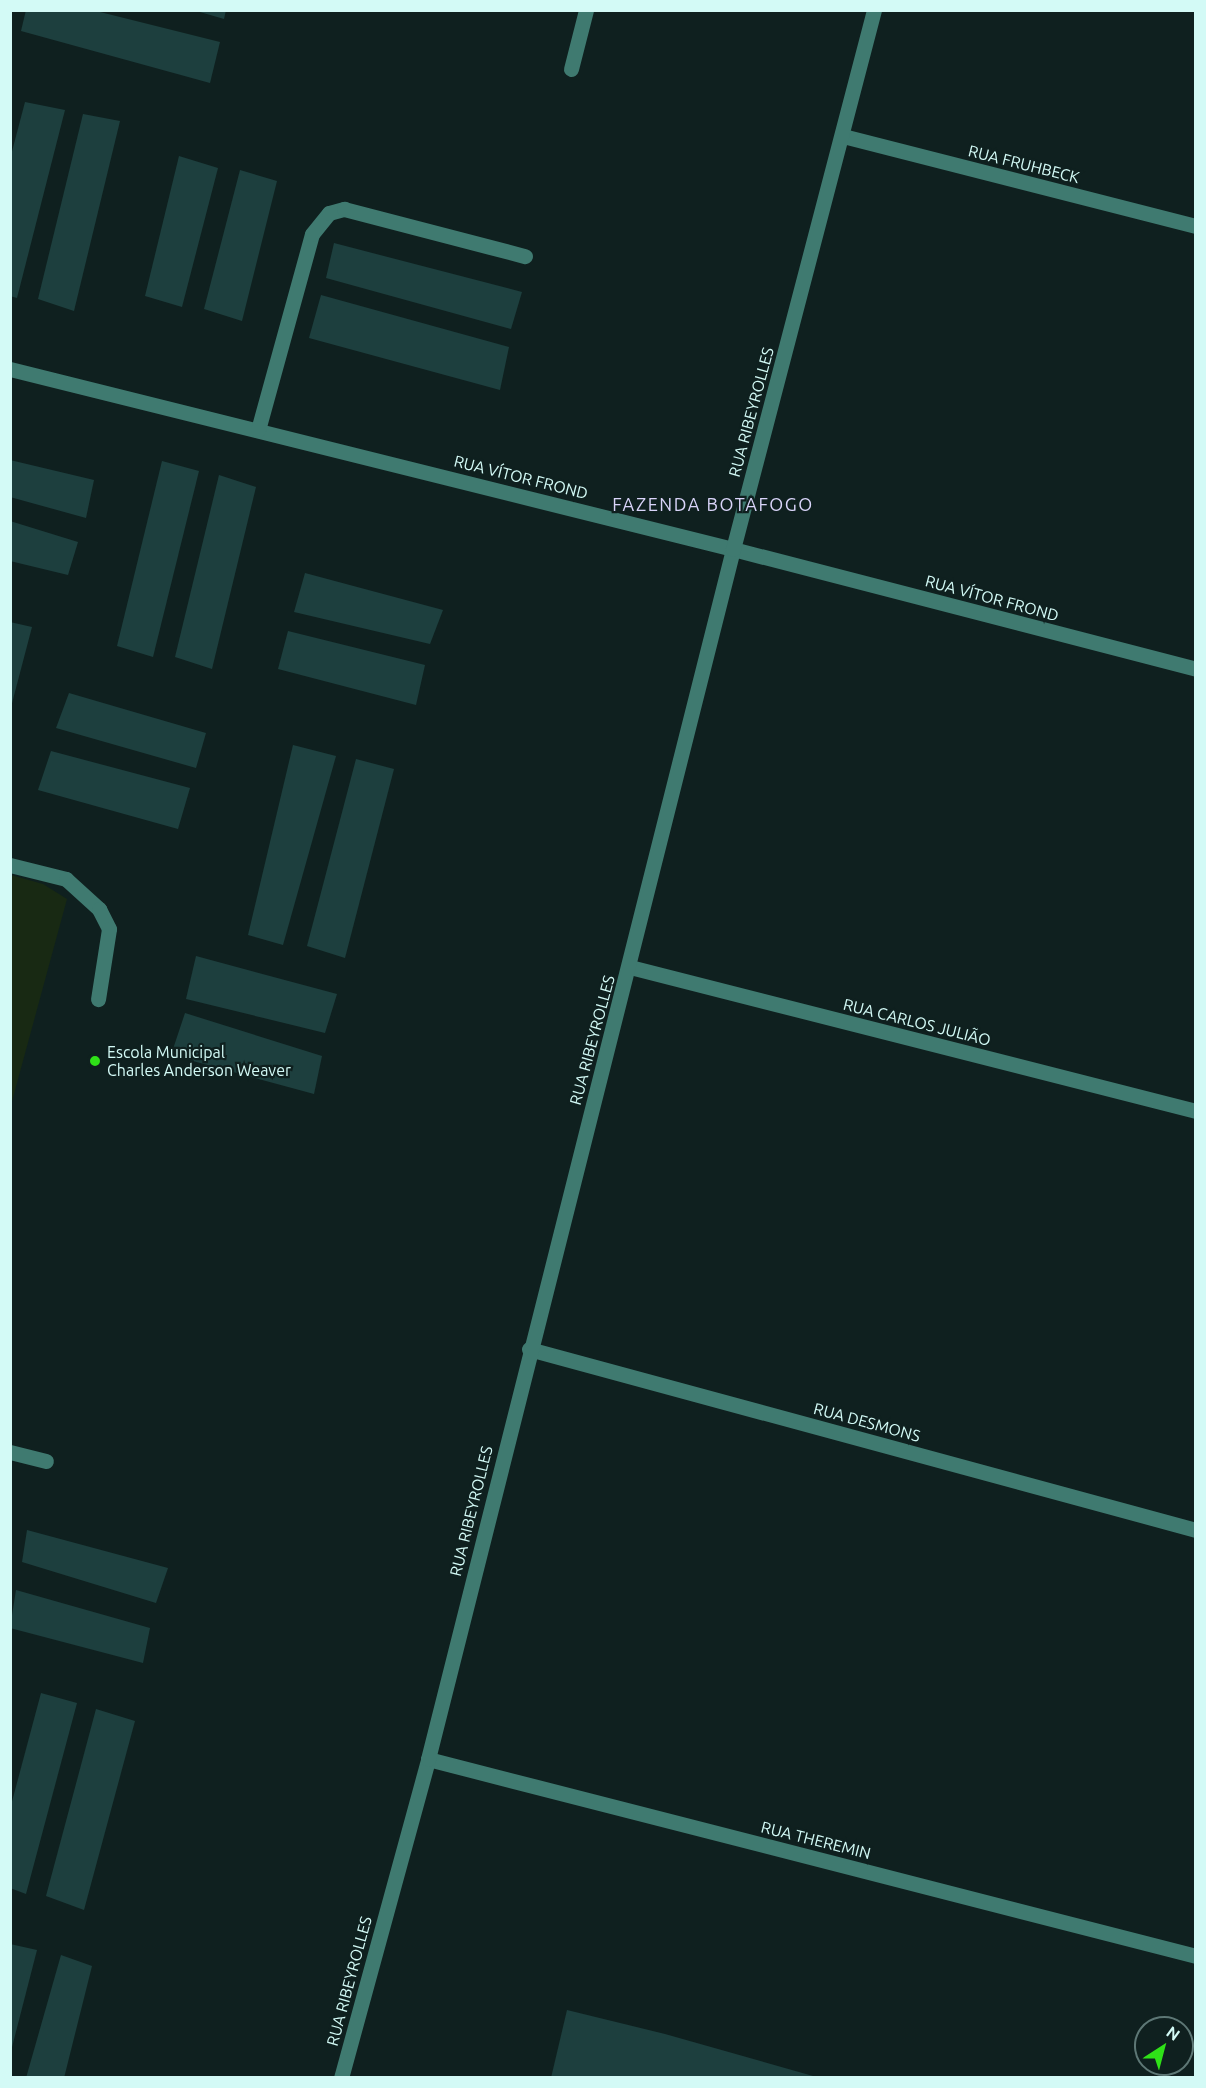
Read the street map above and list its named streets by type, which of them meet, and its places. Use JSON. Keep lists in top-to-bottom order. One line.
{"streets":{"street":["RUA FRUHBECK","RUA RIBEYROLLES","RUA VÍTOR FROND","RUA CARLOS JULIÃO","RUA DESMONS","RUA THEREMIN"]},"crossings":[["RUA FRUHBECK","RUA RIBEYROLLES"],["RUA RIBEYROLLES","RUA VÍTOR FROND"],["RUA RIBEYROLLES","RUA CARLOS JULIÃO"],["RUA RIBEYROLLES","RUA DESMONS"],["RUA RIBEYROLLES","RUA THEREMIN"]],"districts":["FAZENDA BOTAFOGO"],"places":["Escola Municipal Charles Anderson Weaver"],"north":"top right"}
